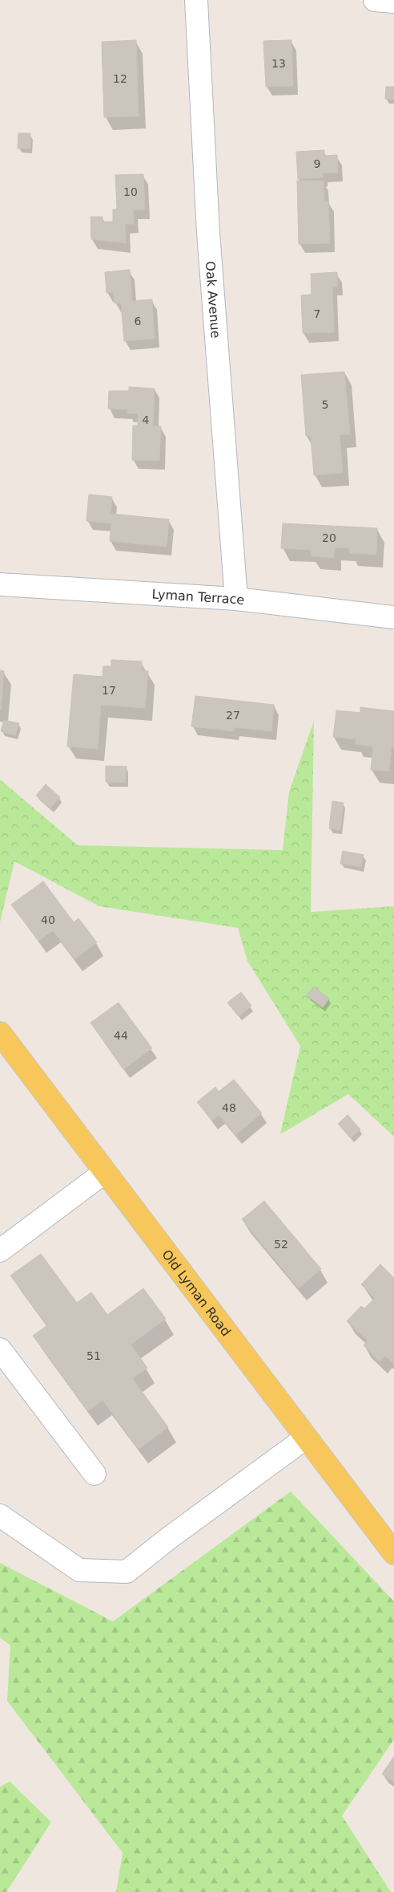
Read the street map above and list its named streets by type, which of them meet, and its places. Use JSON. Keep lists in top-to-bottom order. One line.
{"streets":{"main road":["Old Lyman Road"],"street":["Oak Avenue","Lyman Terrace"]},"crossings":[["Oak Avenue","Lyman Terrace"]],"house_numbers":["13","12","9","10","7","6","5","4","20","17","27","40","44","48","52","51"]}
